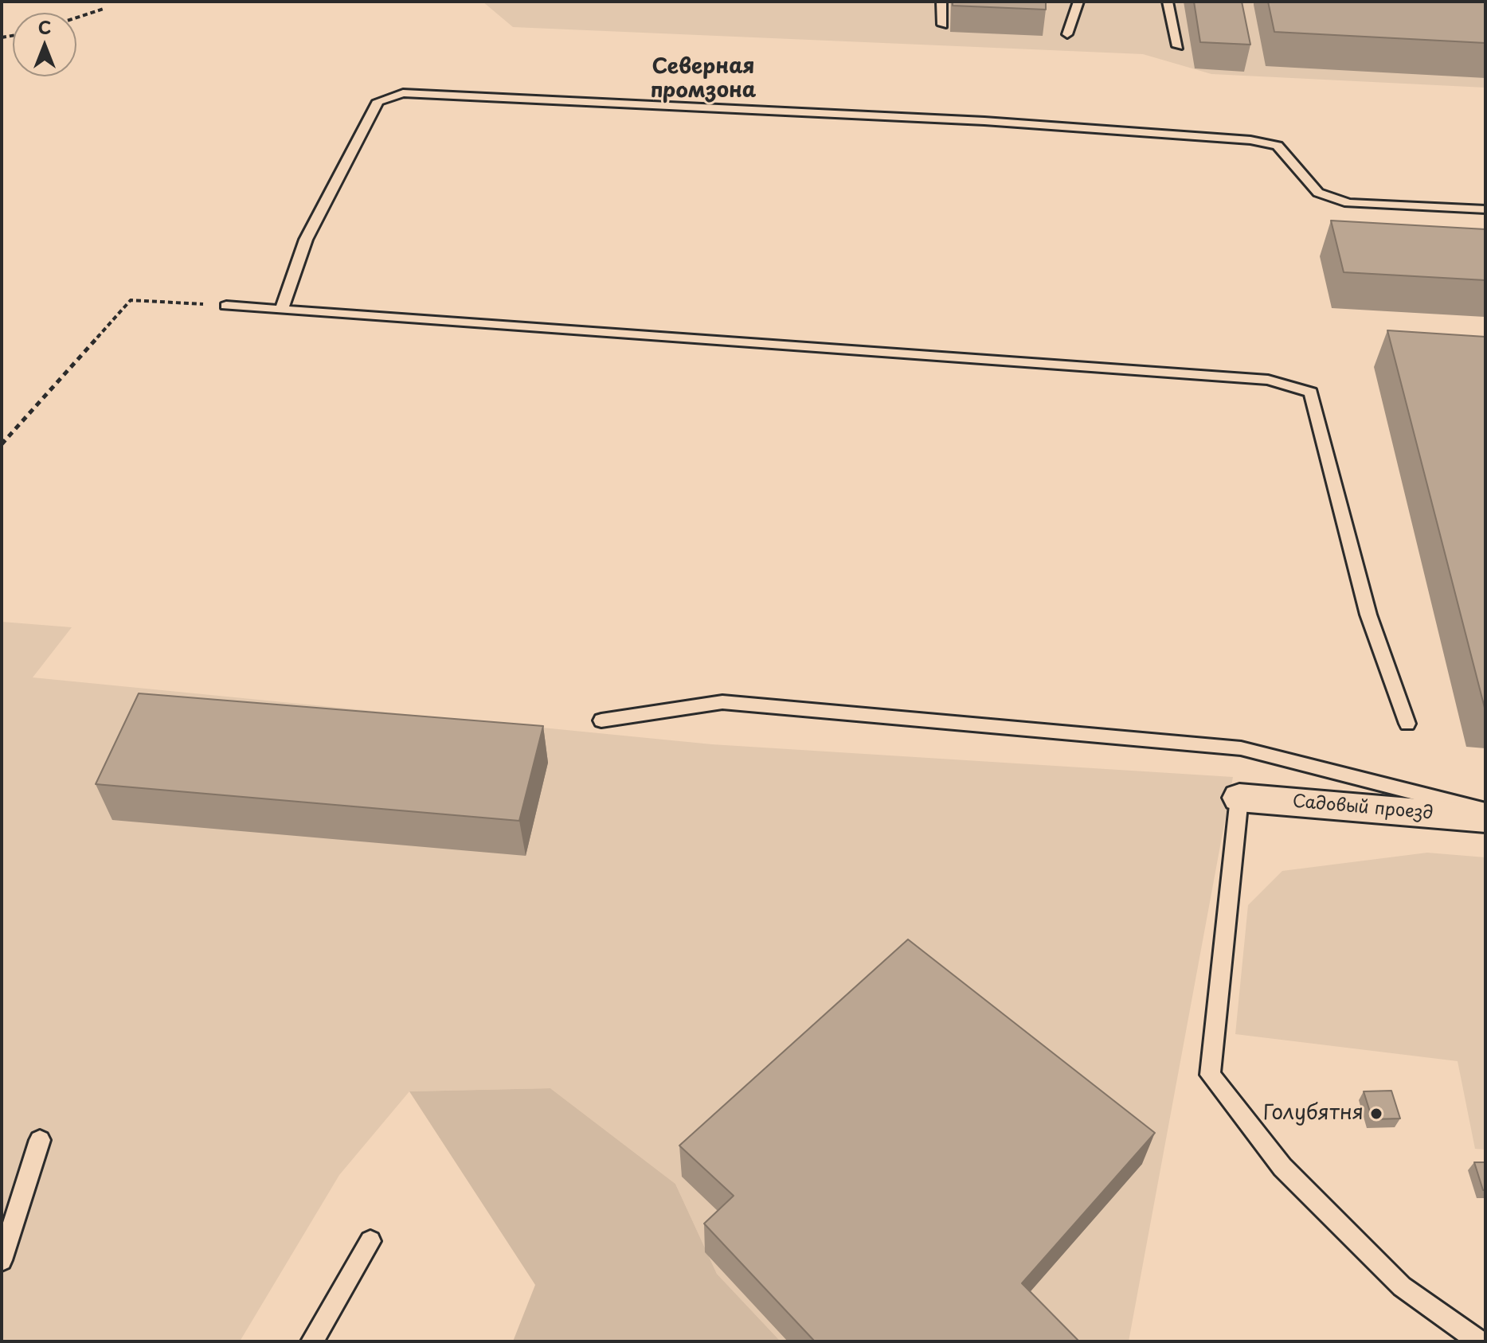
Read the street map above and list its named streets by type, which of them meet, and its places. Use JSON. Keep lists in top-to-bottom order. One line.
{"streets":{"street":["Садовый проезд"]},"districts":["Северная промзона"],"places":["Голубятня"],"north":"top"}
